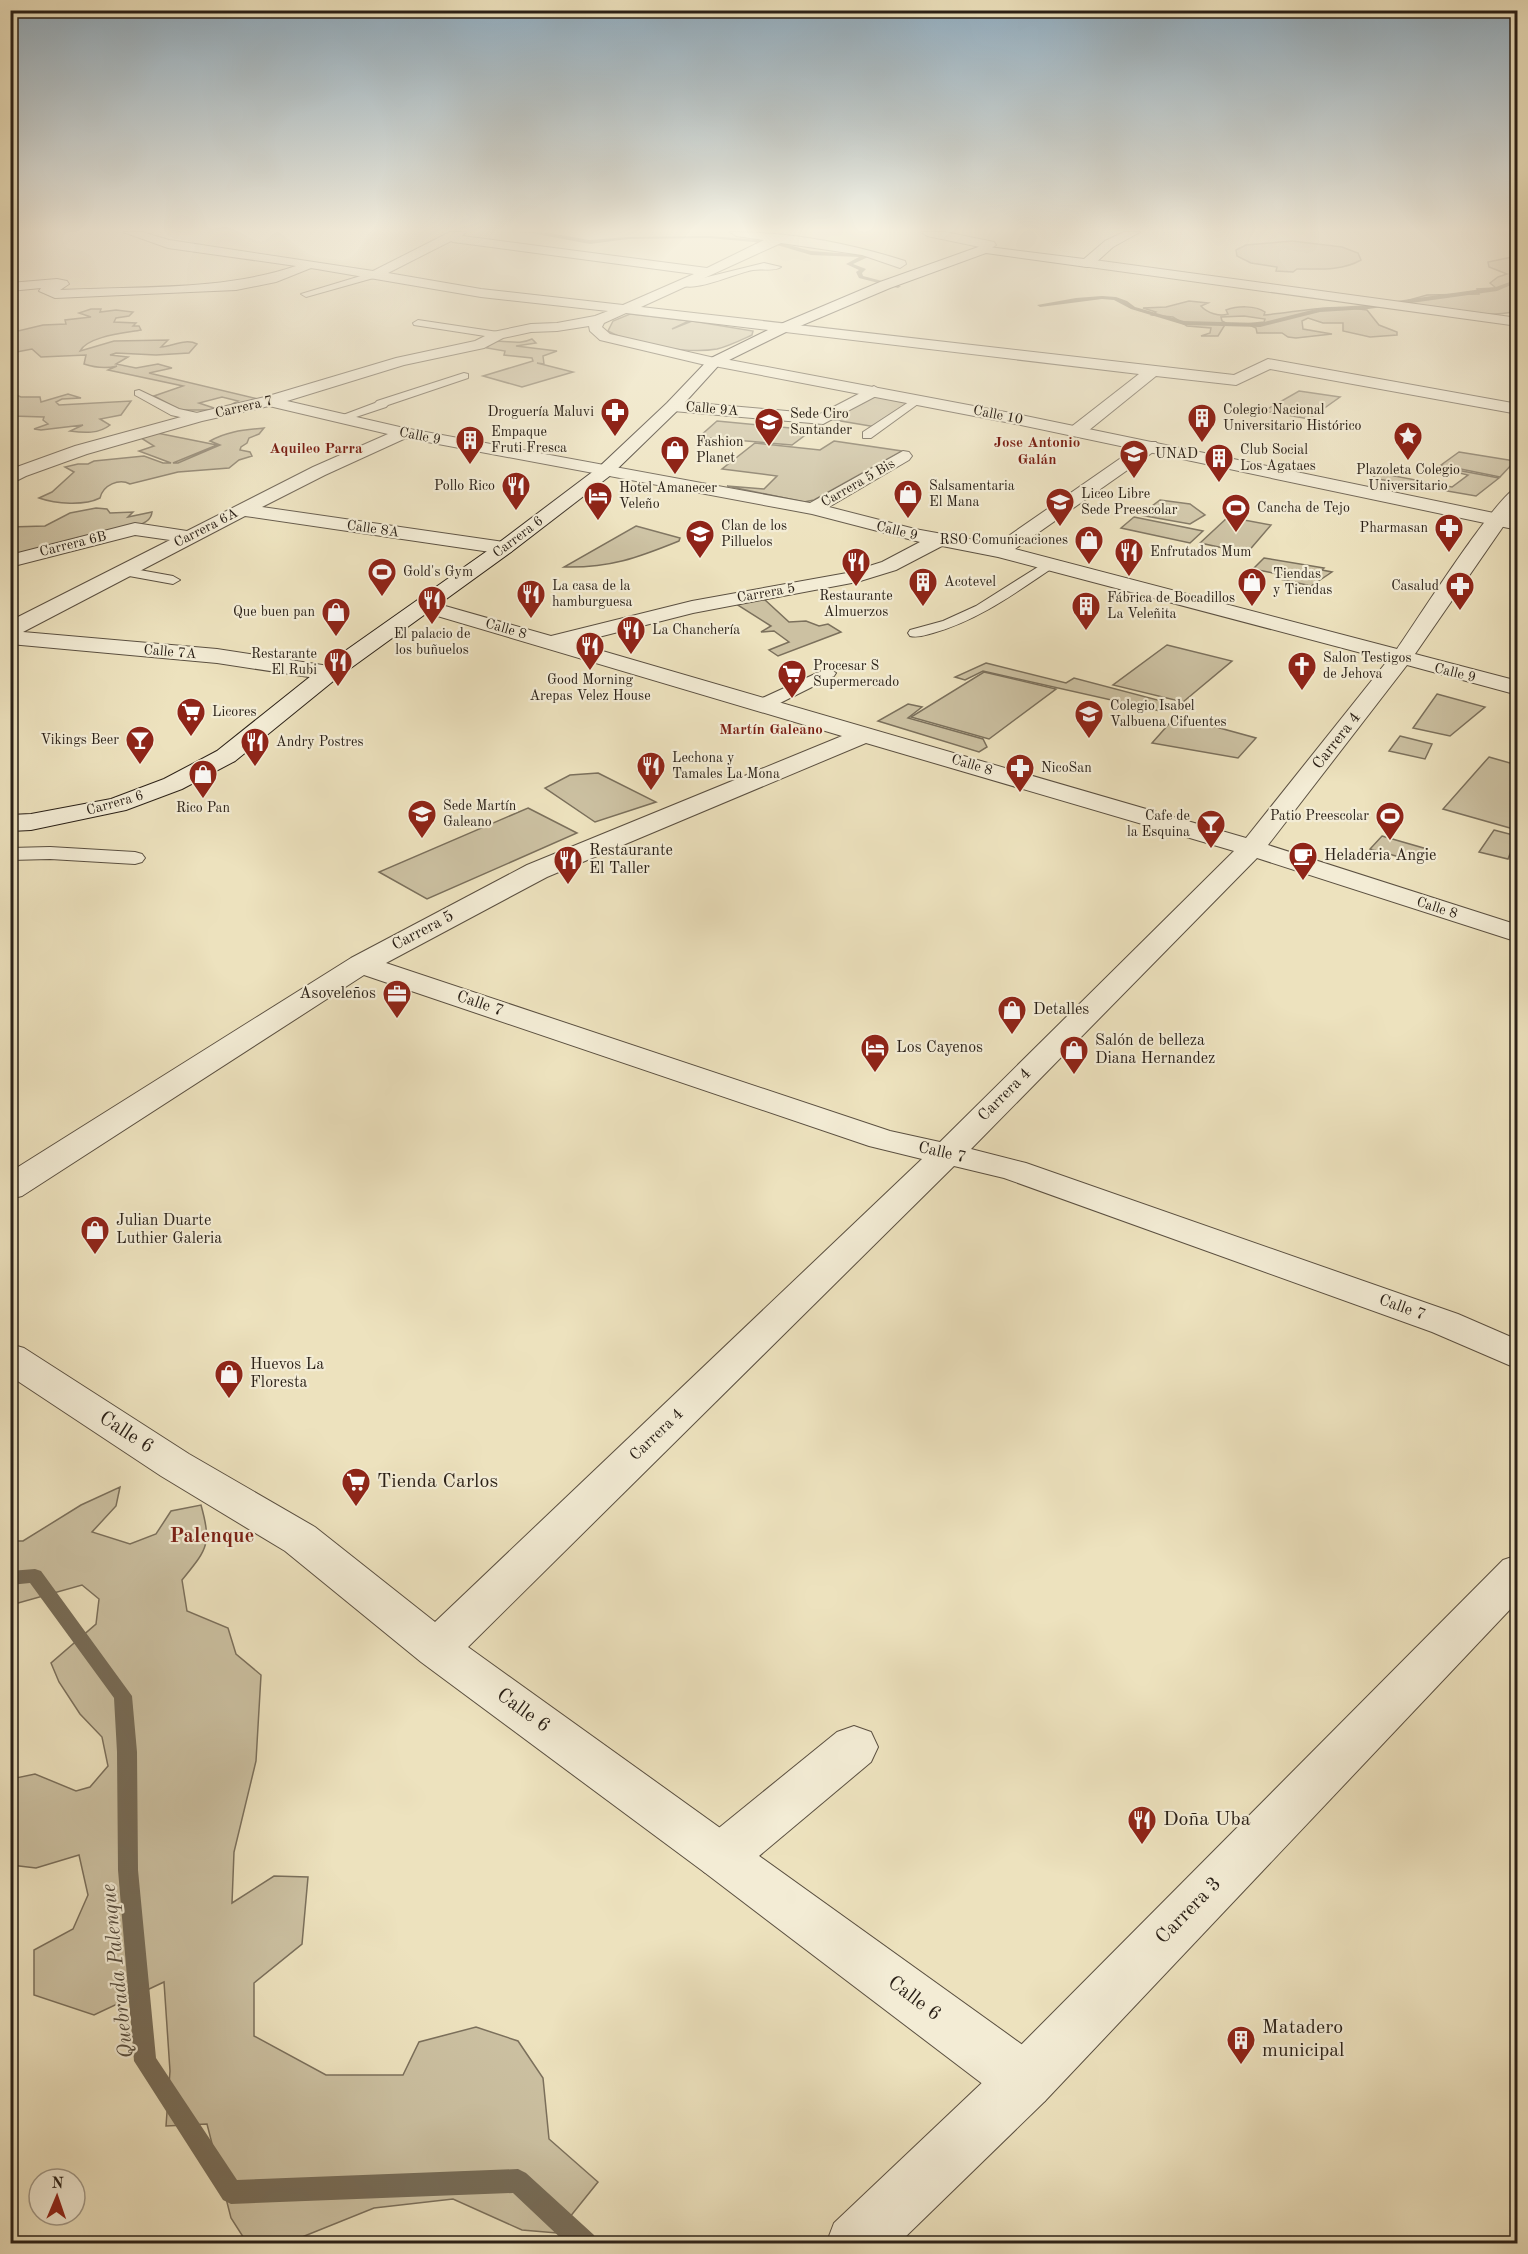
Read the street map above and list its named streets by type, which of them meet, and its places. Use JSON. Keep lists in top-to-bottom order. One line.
{"streets":{"street":["Carrera 7","Calle 9A","Calle 10","Calle 9","Carrera 5 Bis","Carrera 6A","Calle 8A","Carrera 6","Carrera 6B","Carrera 5","Calle 8","Calle 7A","Carrera 4","Calle 7","Calle 6","Carrera 3"]},"crossings":[["Carrera 7","Calle 9"],["Calle 9A","Calle 10"],["Calle 9A","Carrera 6"],["Calle 10","Carrera 6"],["Calle 10","Carrera 4"],["Calle 9","Carrera 5 Bis"],["Calle 9","Carrera 6A"],["Calle 9","Carrera 6"],["Calle 9","Carrera 5"],["Calle 9","Carrera 4"],["Carrera 6A","Calle 8A"],["Carrera 6A","Carrera 6B"],["Calle 8A","Carrera 6"],["Carrera 6","Calle 8"],["Carrera 6","Calle 7A"],["Carrera 5","Calle 8"],["Carrera 5","Calle 7"],["Calle 8","Carrera 4"],["Carrera 4","Calle 7"],["Carrera 4","Calle 6"],["Calle 6","Carrera 3"]],"districts":["Jose Antonio Galán","Aquileo Parra","Martín Galeano","Palenque"],"water":["Quebrada Palenque"],"places":{"pharmacy":["Droguería Maluvi","Pharmasan","Casalud","NicoSan"],"building":["Colegio Nacional Universitario Histórico","Empaque Fruti Fresca","Club Social Los Agataes","Acotevel","Fábrica de Bocadillos La Veleñita","Matadero municipal"],"school or university":["Sede Ciro Santander","UNAD","Liceo Libre Sede Preescolar","Clan de los Pilluelos","Colegio Isabel Valbuena Cifuentes","Sede Martín Galeano"],"place":["Plazoleta Colegio Universitario"],"shop":["Fashion Planet","Salsamentaria El Mana","RSO Comunicaciones","Tiendas y Tiendas","Que buen pan","Rico Pan","Detalles","Salón de belleza Diana Hernandez","Julian Duarte Luthier Galeria","Huevos La Floresta"],"restaurant":["Pollo Rico","Enfrutados Mum","Restaurante Almuerzos","La casa de la hamburguesa","El palacio de los buñuelos","La Chanchería","Good Morning Arepas Velez House","Restarante El Rubi","Andry Postres","Lechona y Tamales La Mona","Restaurante El Taller","Doña Uba"],"hotel":["Hotel Amanecer Veleño","Los Cayenos"],"sports":["Cancha de Tejo","Gold's Gym","Patio Preescolar"],"church":["Salon Testigos de Jehova"],"supermarket":["Procesar S Supermercado","Licores","Tienda Carlos"],"bar":["Vikings Beer","Cafe de la Esquina"],"cafe":["Heladeria Angie"],"office":["Asoveleños"]},"north":"top"}
